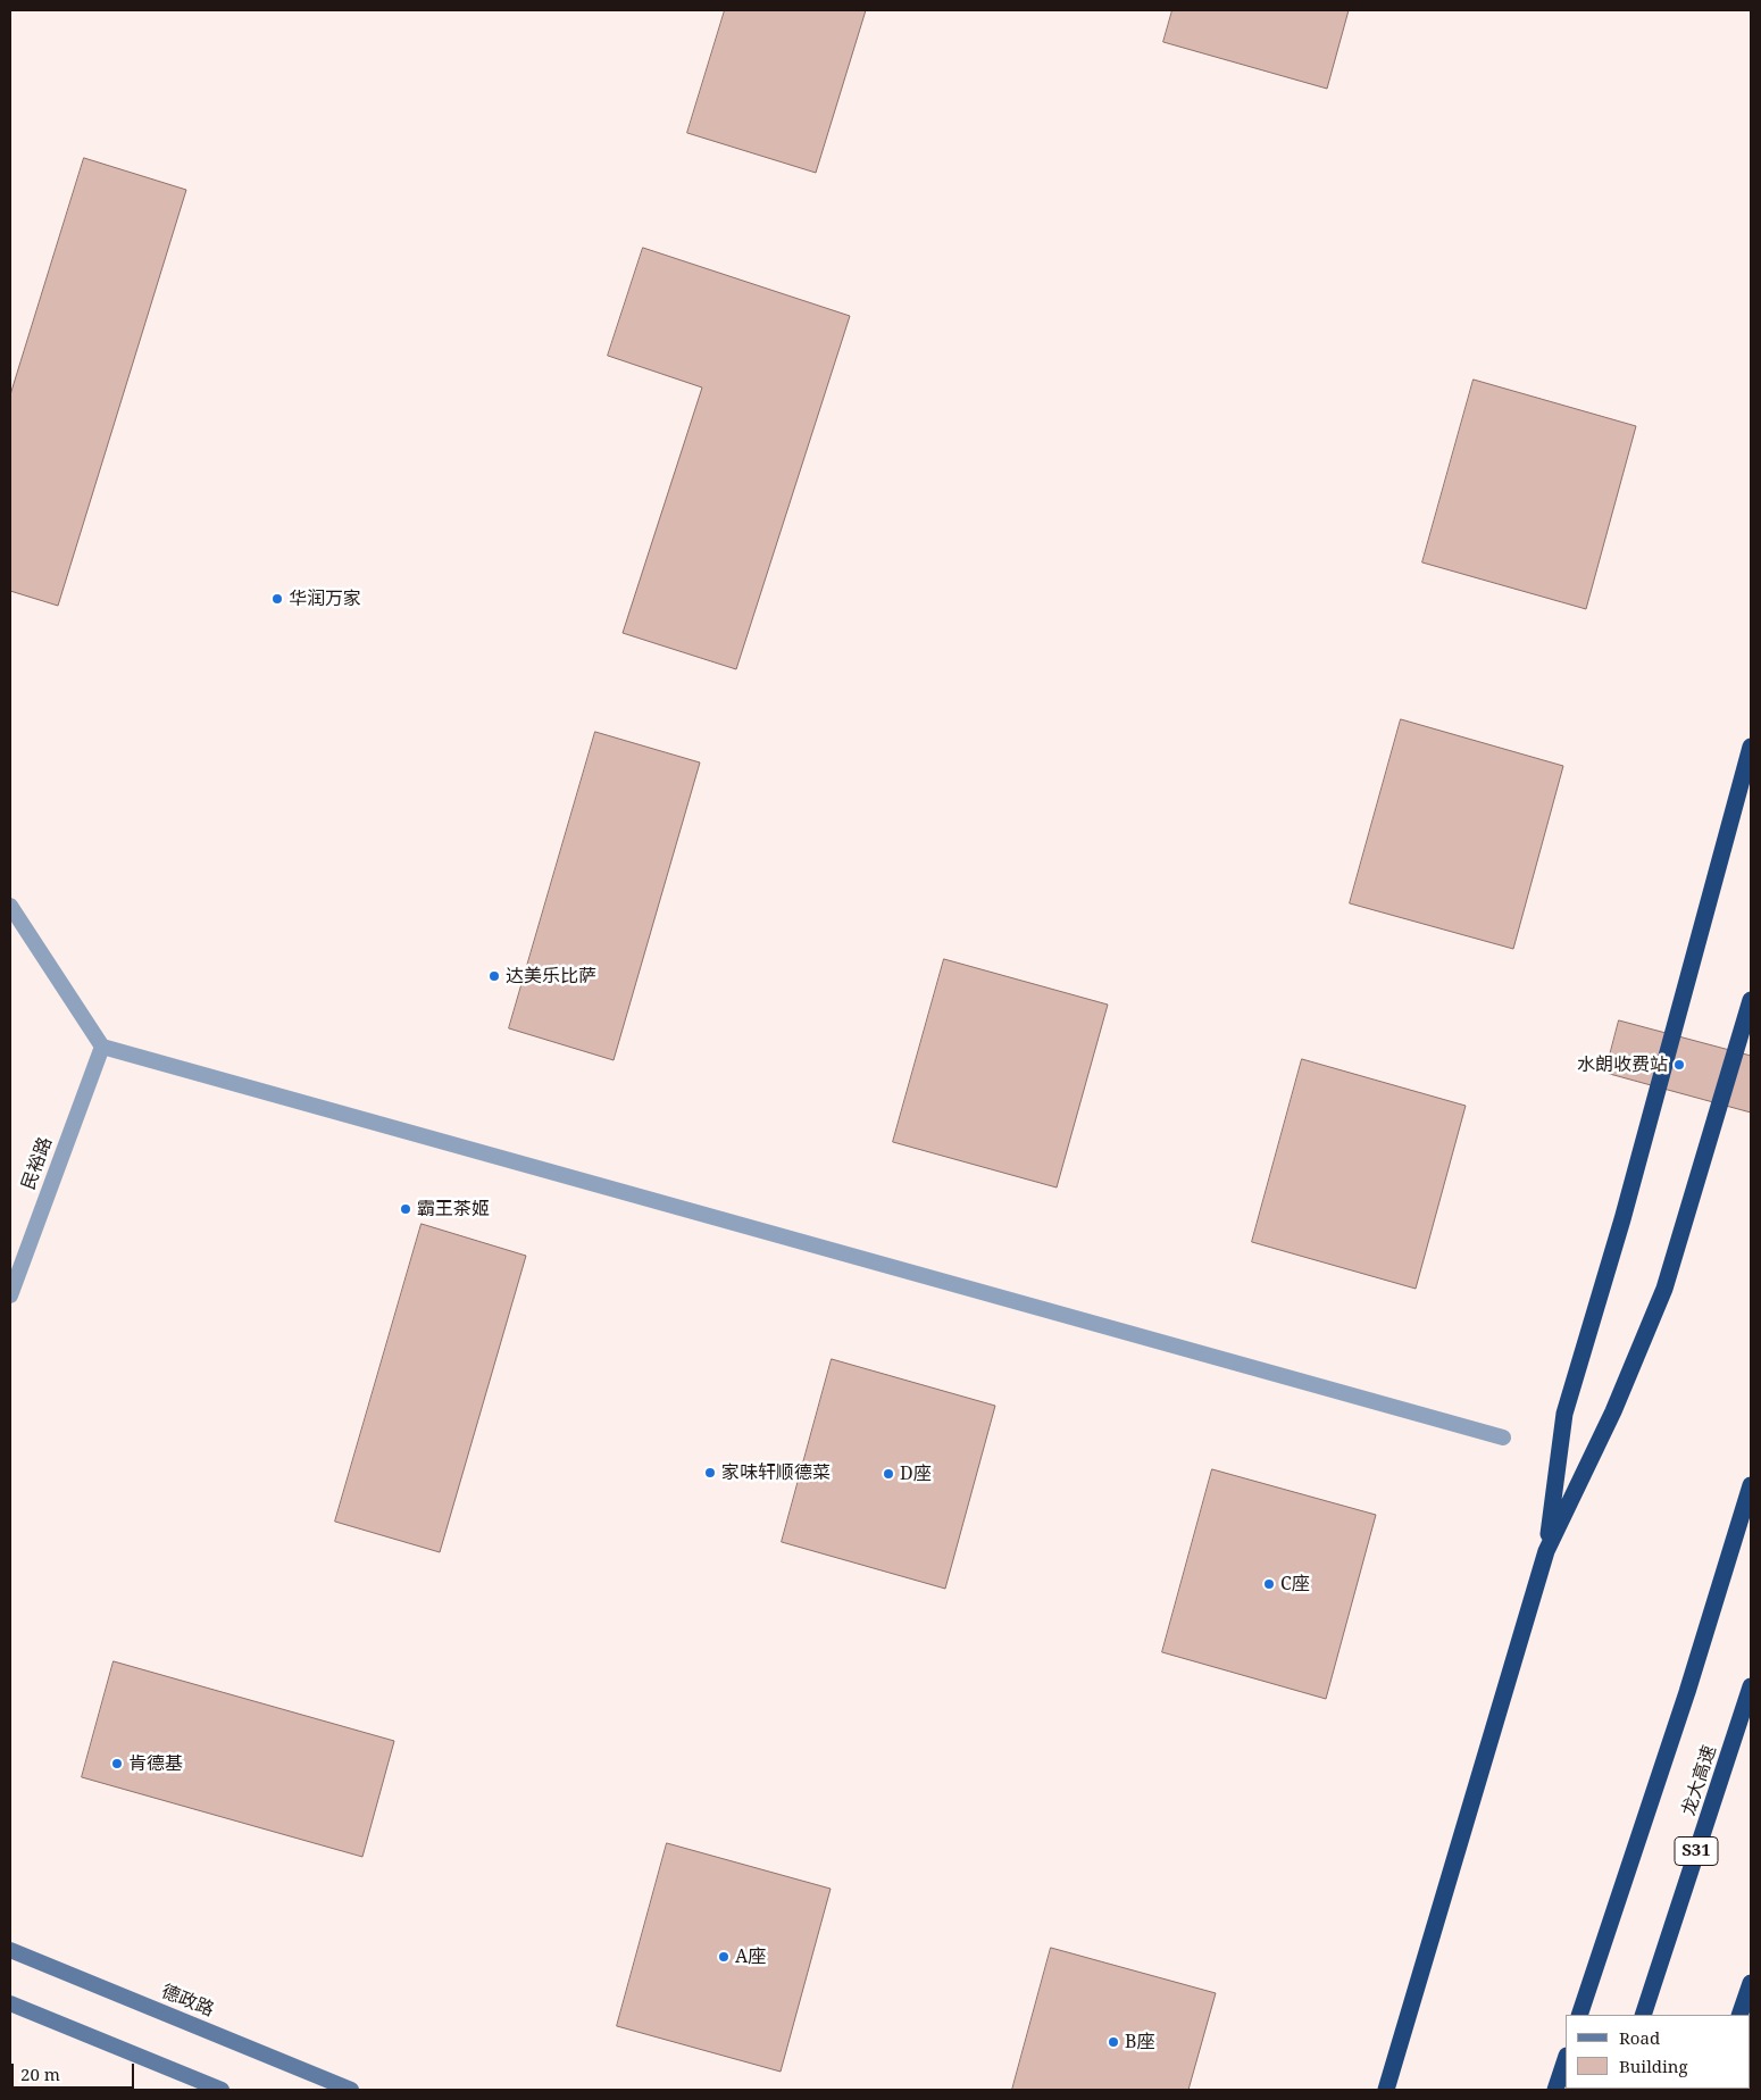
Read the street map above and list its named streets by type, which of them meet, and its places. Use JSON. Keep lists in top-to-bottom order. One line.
{"streets":{"highway":["龙大高速","S31"],"main road":["德政路"],"street":["民裕路"]},"places":["华润万家","达美乐比萨","水朗收费站","霸王茶姬","家味轩顺德菜","D座","C座","肯德基","A座","B座"],"legend":["Road","Building"],"scale_bar":"20 m"}
